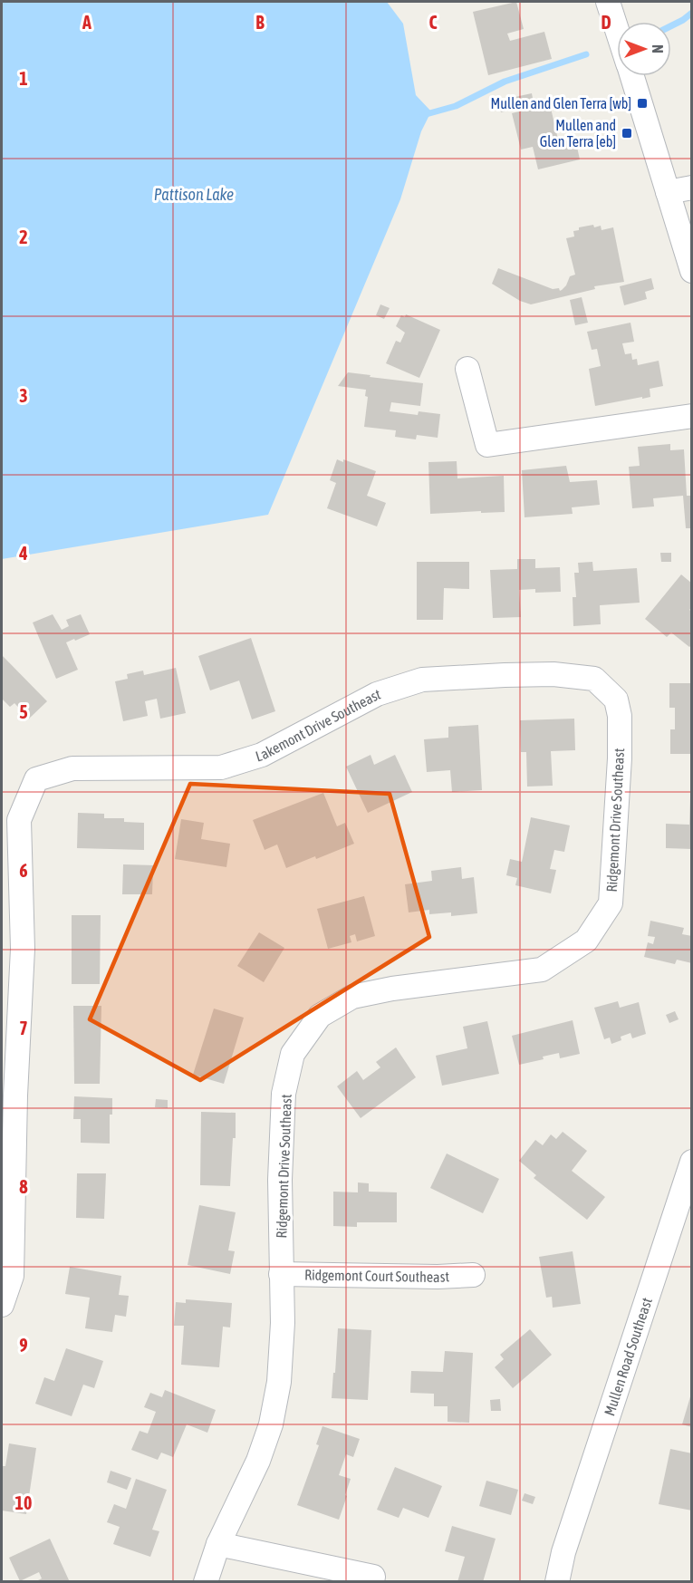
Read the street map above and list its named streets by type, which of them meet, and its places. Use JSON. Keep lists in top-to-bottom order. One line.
{"streets":{"street":["Lakemont Drive Southeast","Ridgemont Drive Southeast","Ridgemont Court Southeast","Mullen Road Southeast"]},"crossings":[["Lakemont Drive Southeast","Ridgemont Drive Southeast"],["Ridgemont Drive Southeast","Ridgemont Court Southeast"]],"water":["Pattison Lake"],"places":{"transit":["Mullen and Glen Terra [wb]","Mullen and Glen Terra [eb]"]},"north":"right","grid":{"columns":["A","B","C","D"],"rows":["1","2","3","4","5","6","7","8","9","10"]}}
